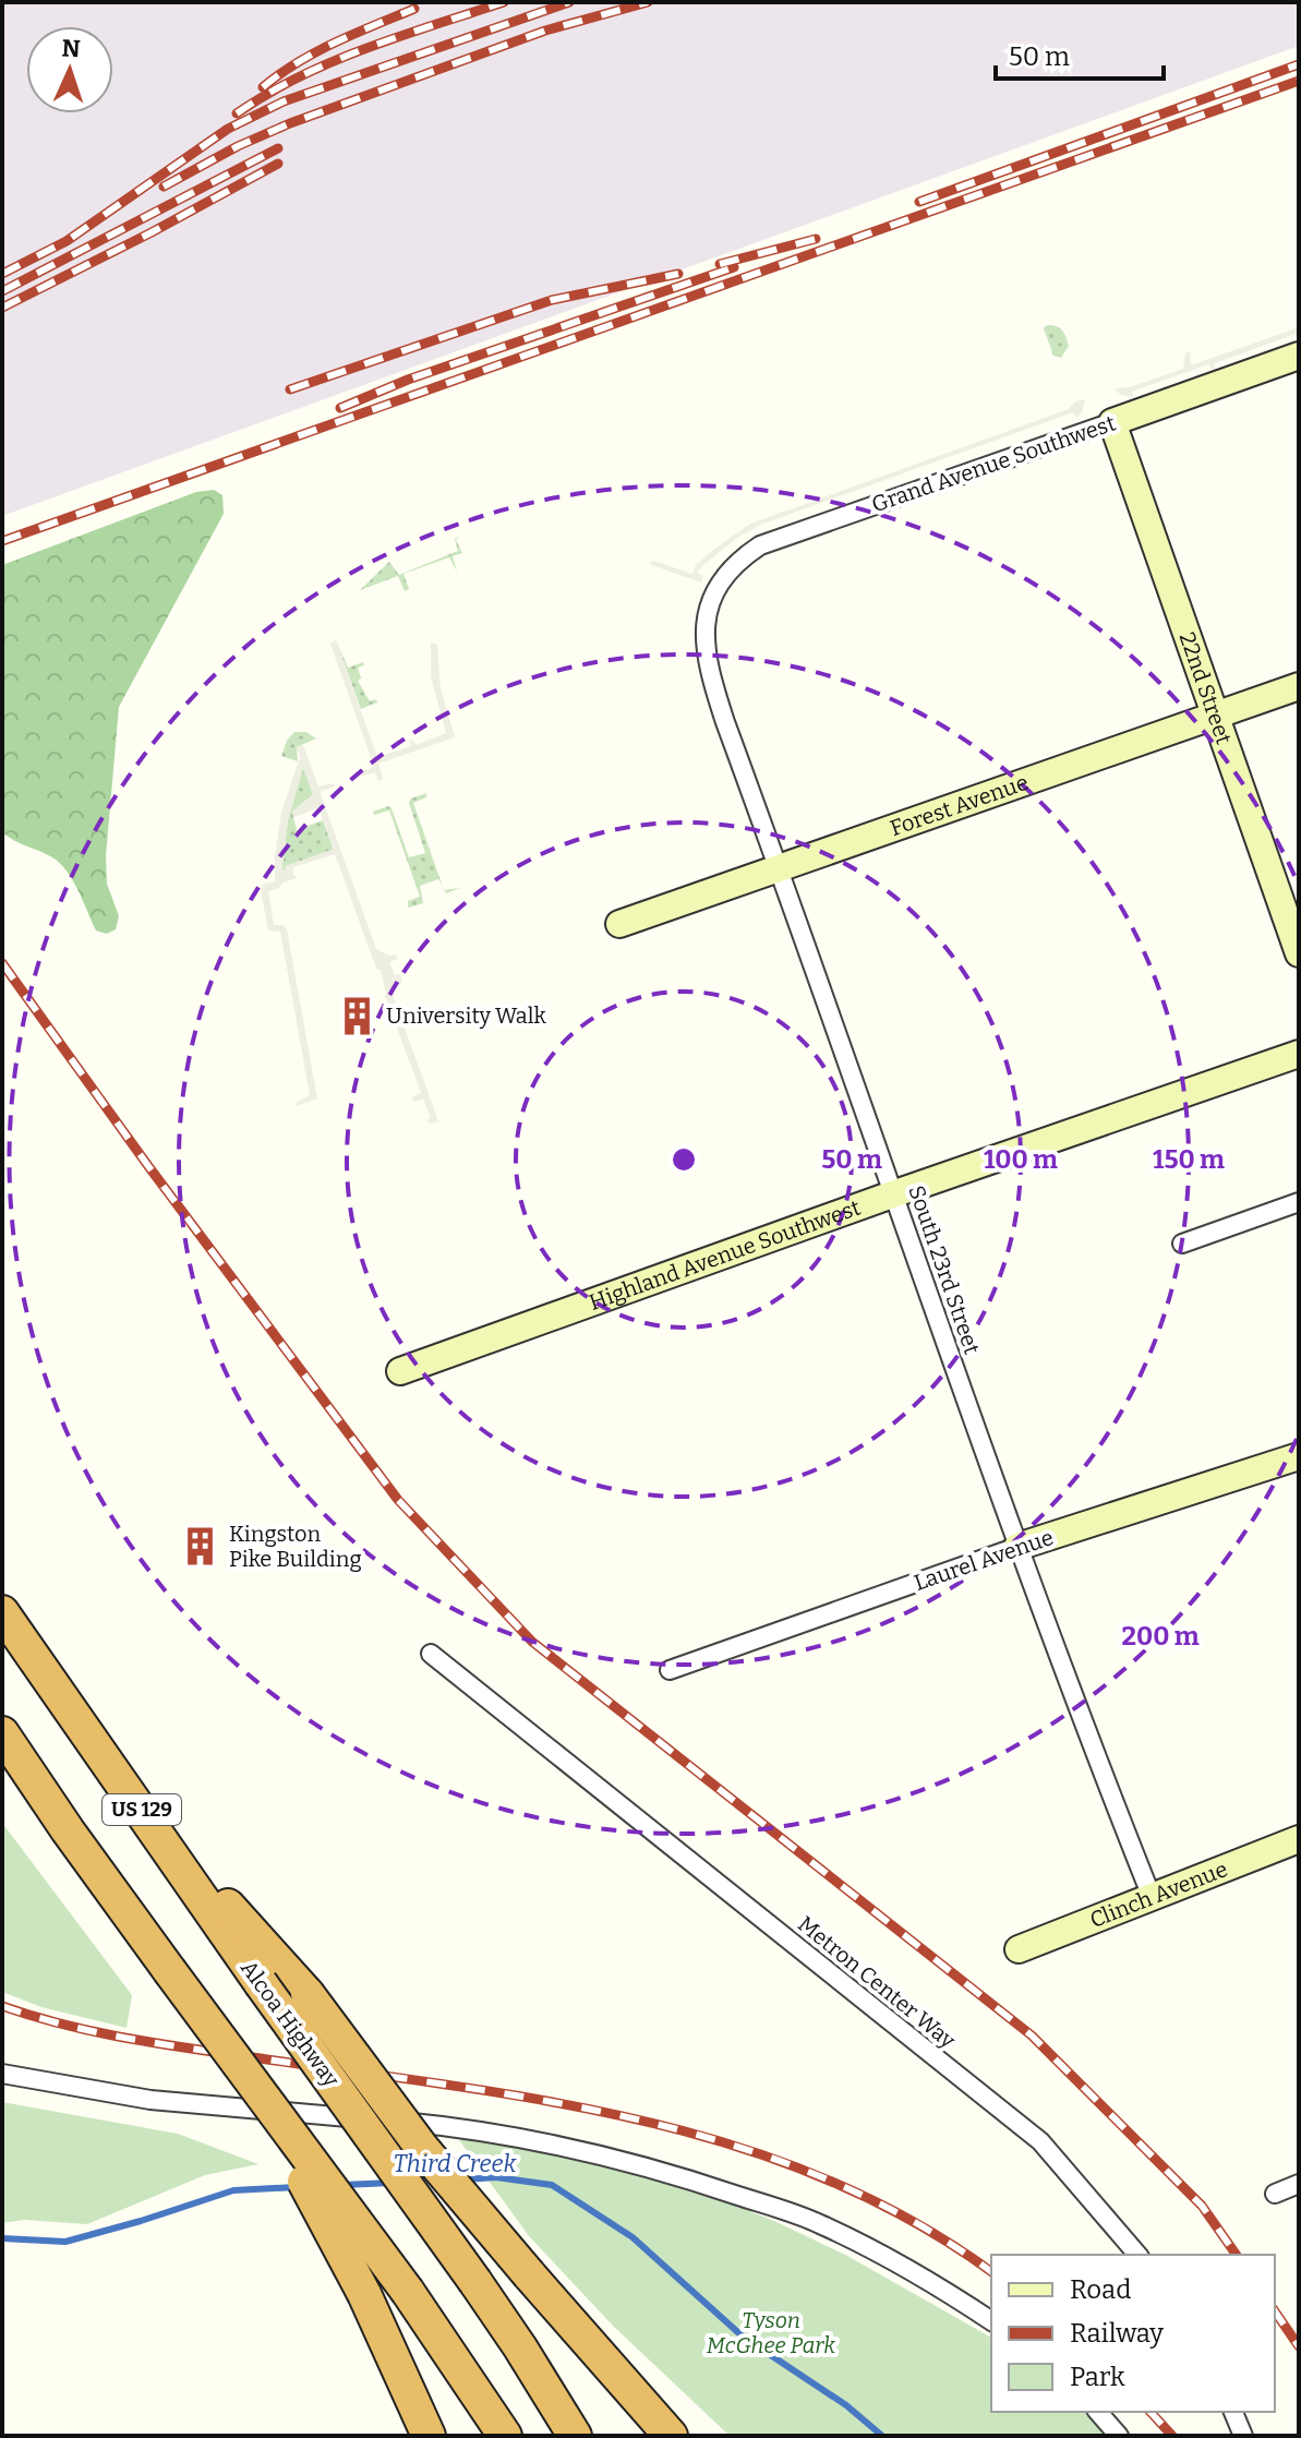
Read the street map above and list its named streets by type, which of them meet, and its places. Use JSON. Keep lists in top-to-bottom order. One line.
{"streets":{"highway":["US 129","Alcoa Highway"],"street":["Grand Avenue Southwest","22nd Street","Forest Avenue","Highland Avenue Southwest","South 23rd Street","Laurel Avenue","Clinch Avenue","Metron Center Way"]},"crossings":[["Grand Avenue Southwest","22nd Street"],["Grand Avenue Southwest","South 23rd Street"],["22nd Street","Forest Avenue"],["Forest Avenue","South 23rd Street"],["Highland Avenue Southwest","South 23rd Street"],["South 23rd Street","Laurel Avenue"],["South 23rd Street","Clinch Avenue"]],"water":["Third Creek"],"parks":["Tyson McGhee Park"],"places":{"building":["University Walk","Kingston Pike Building"]},"legend":["Road","Railway","Park"],"scale_bar":"50 m","north":"top","rings":["50 m","100 m","150 m","200 m"]}
